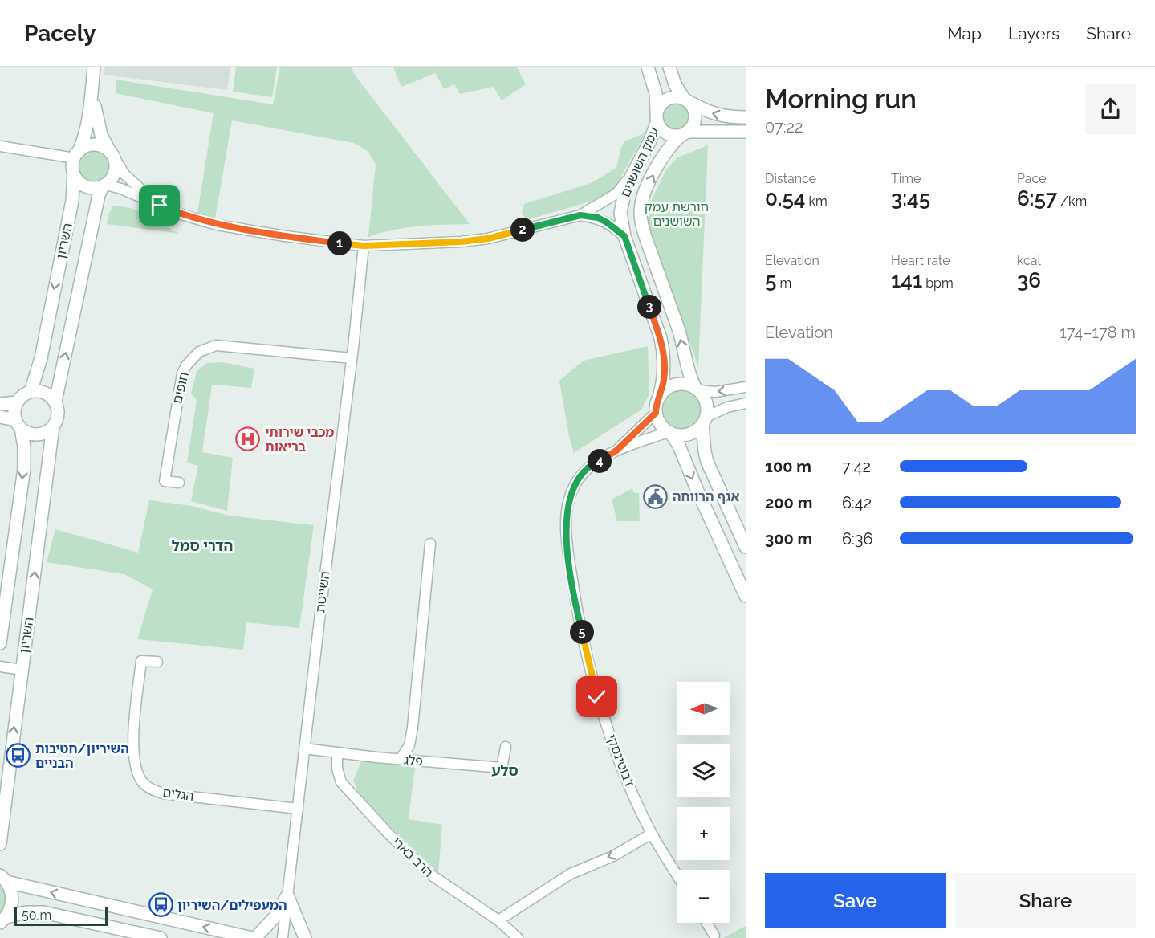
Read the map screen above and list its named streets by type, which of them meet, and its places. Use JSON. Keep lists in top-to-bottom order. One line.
{"streets":{"street":["עמק השושנים","השריון","חופים","השייטת","פלג","ז'בוטינסקי","הגלים","הרב בארי"]},"crossings":[["עמק השושנים","ז'בוטינסקי"],["חופים","השייטת"],["השייטת","פלג"],["השייטת","הגלים"],["פלג","הרב בארי"]],"districts":["הדרי סמל","סלע"],"parks":["חורשת עמק השושנים"],"places":{"hospital":["מכבי שירותי בריאות"],"public building":["אגף הרווחה"],"bus stop":["השיריון/חטיבות הבניים","המעפילים/השיריון"]},"scale_bar":"50 m","north":"left","page":{"header":"Pacely","nav":["Map","Layers","Share"],"heading":["Morning run","07:22"],"stats":[["Distance","0.54 km"],["Time","3:45"],["Pace","6:57 /km"],["Elevation","5 m"],["Heart rate","141 bpm"],["kcal","36"]],"pins":["2","1","3","4","5"],"chart":["Elevation","174–178 m"],"list":[{"name":"100 m","note":"7:42"},{"name":"200 m","note":"6:42"},{"name":"300 m","note":"6:36"}],"map_buttons":["+","−"],"buttons":["Save","Share"],"scale":"50 m"}}
